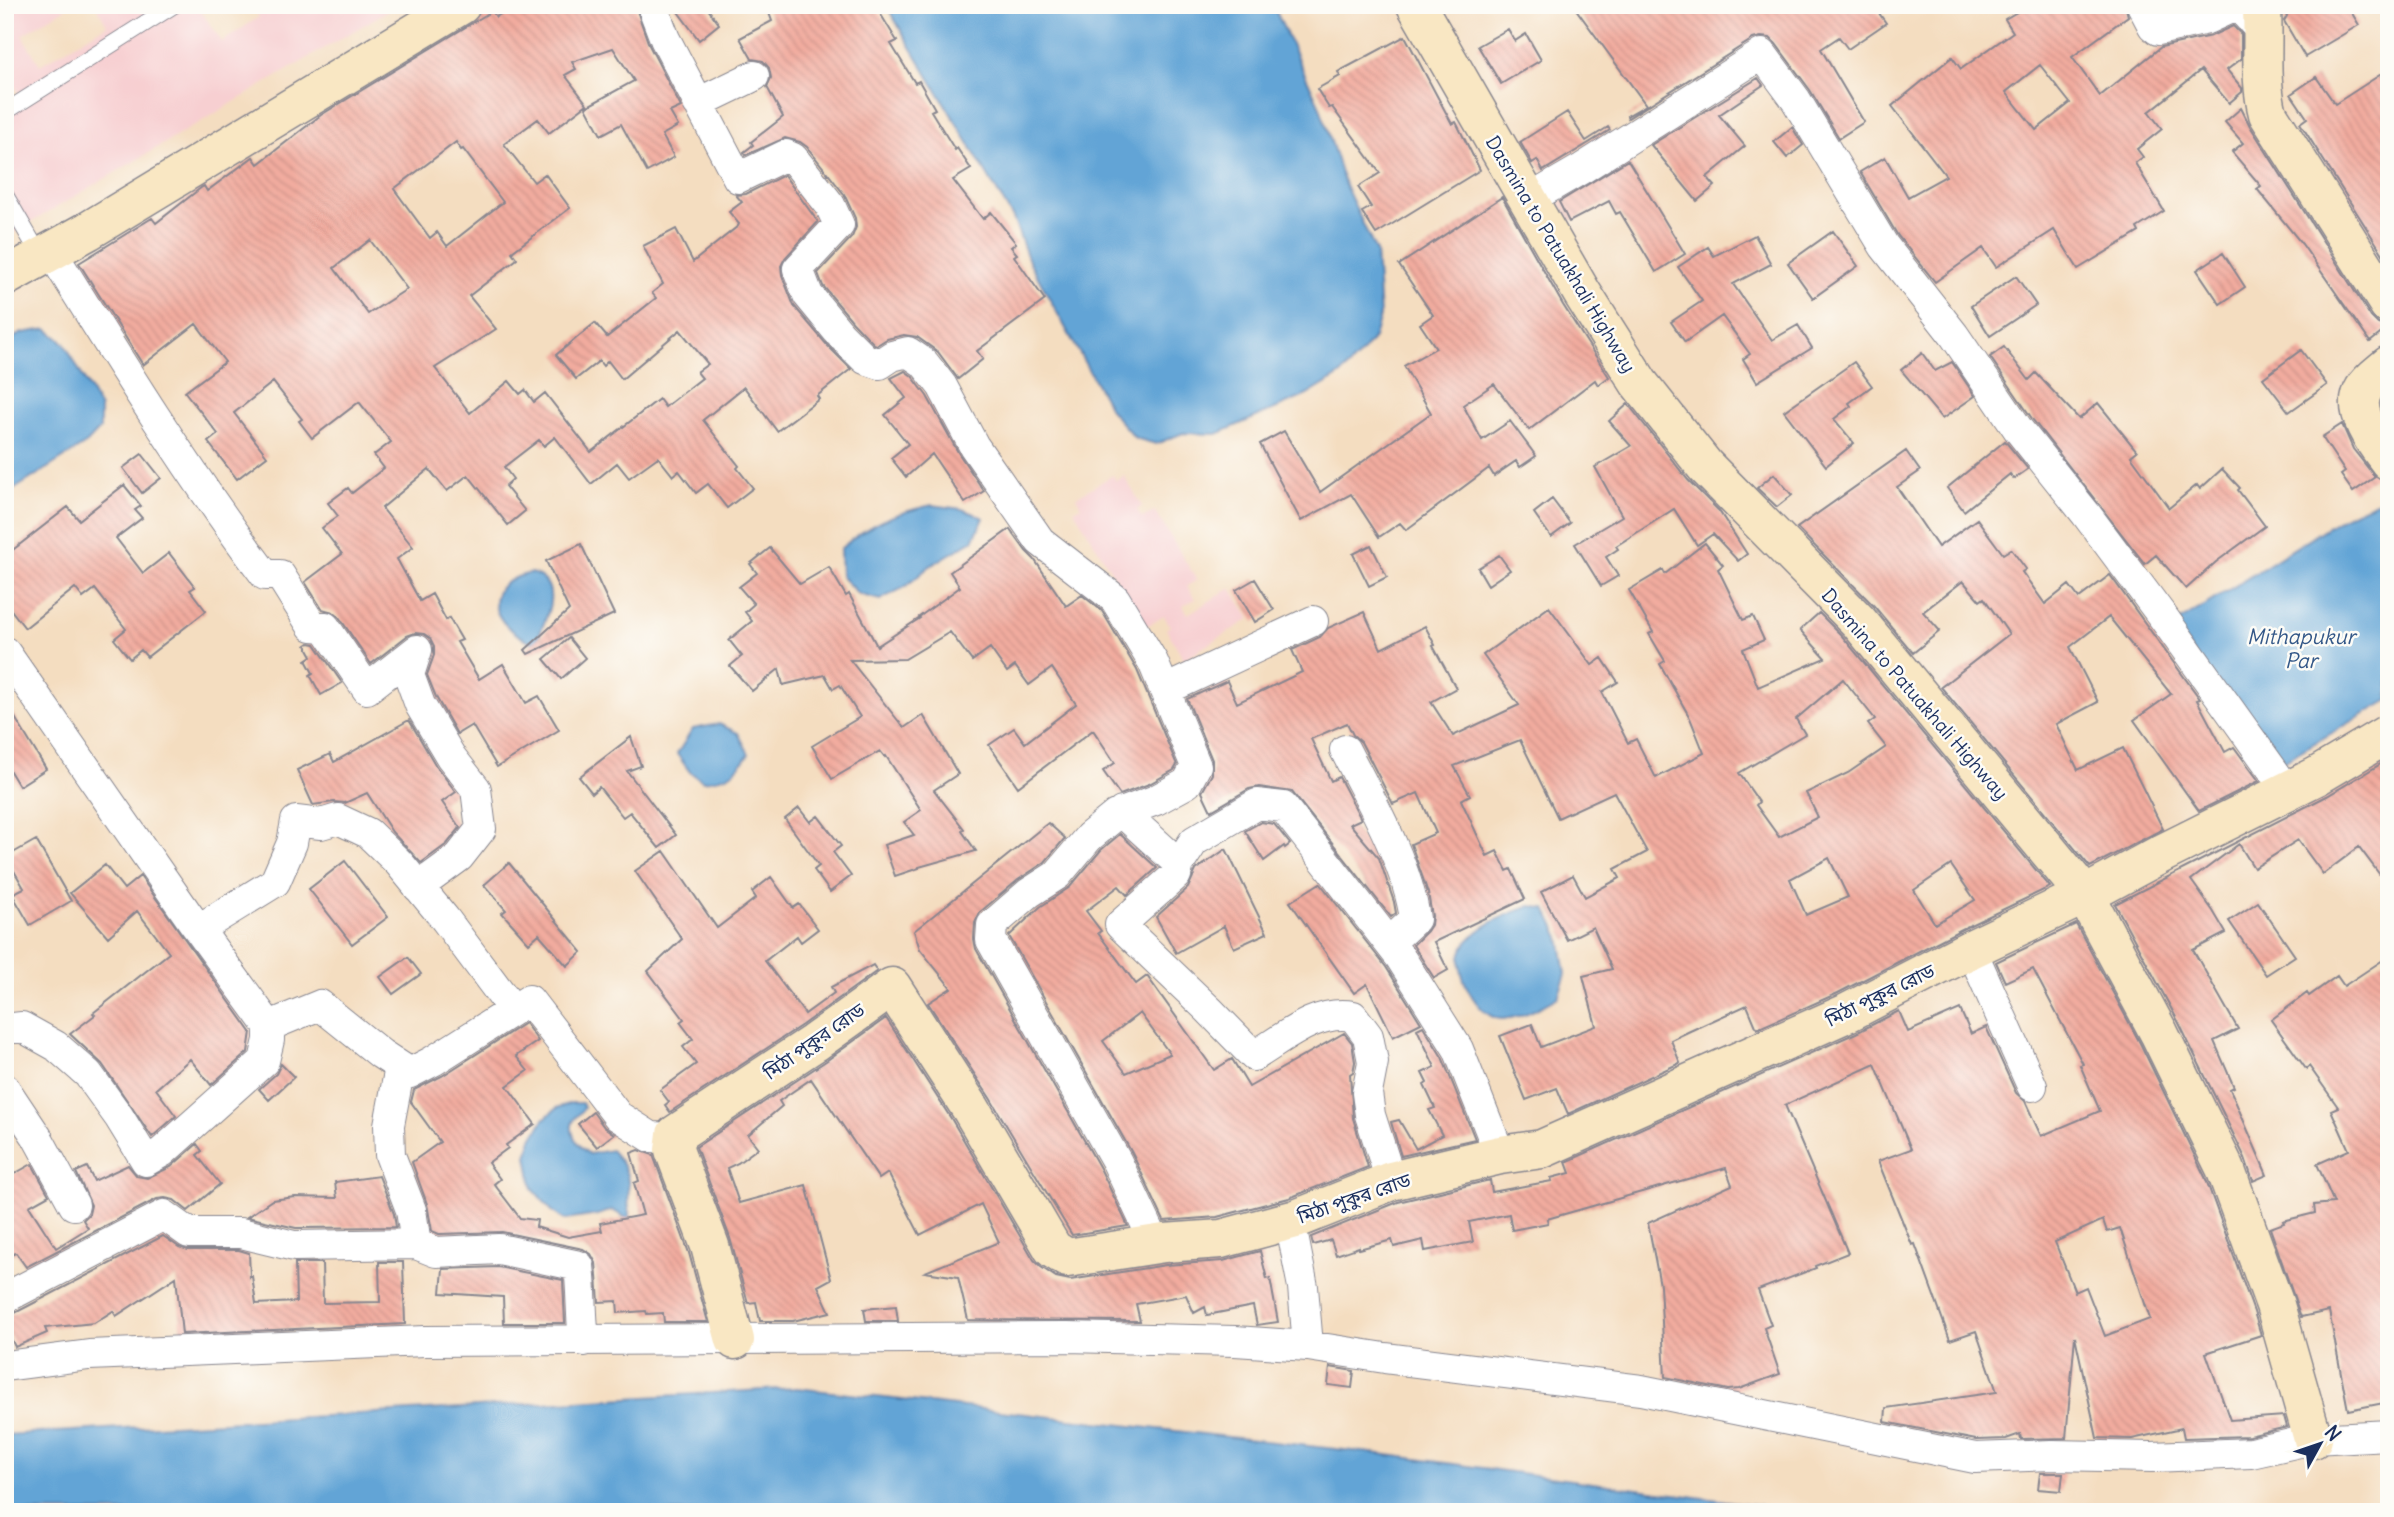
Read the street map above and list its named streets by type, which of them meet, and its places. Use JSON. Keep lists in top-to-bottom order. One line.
{"streets":{"street":["Dasmina to Patuakhali Highway","মিঠা পুকুর রোড"]},"crossings":[["Dasmina to Patuakhali Highway","মিঠা পুকুর রোড"]],"water":["Mithapukur Par"],"north":"top right"}
